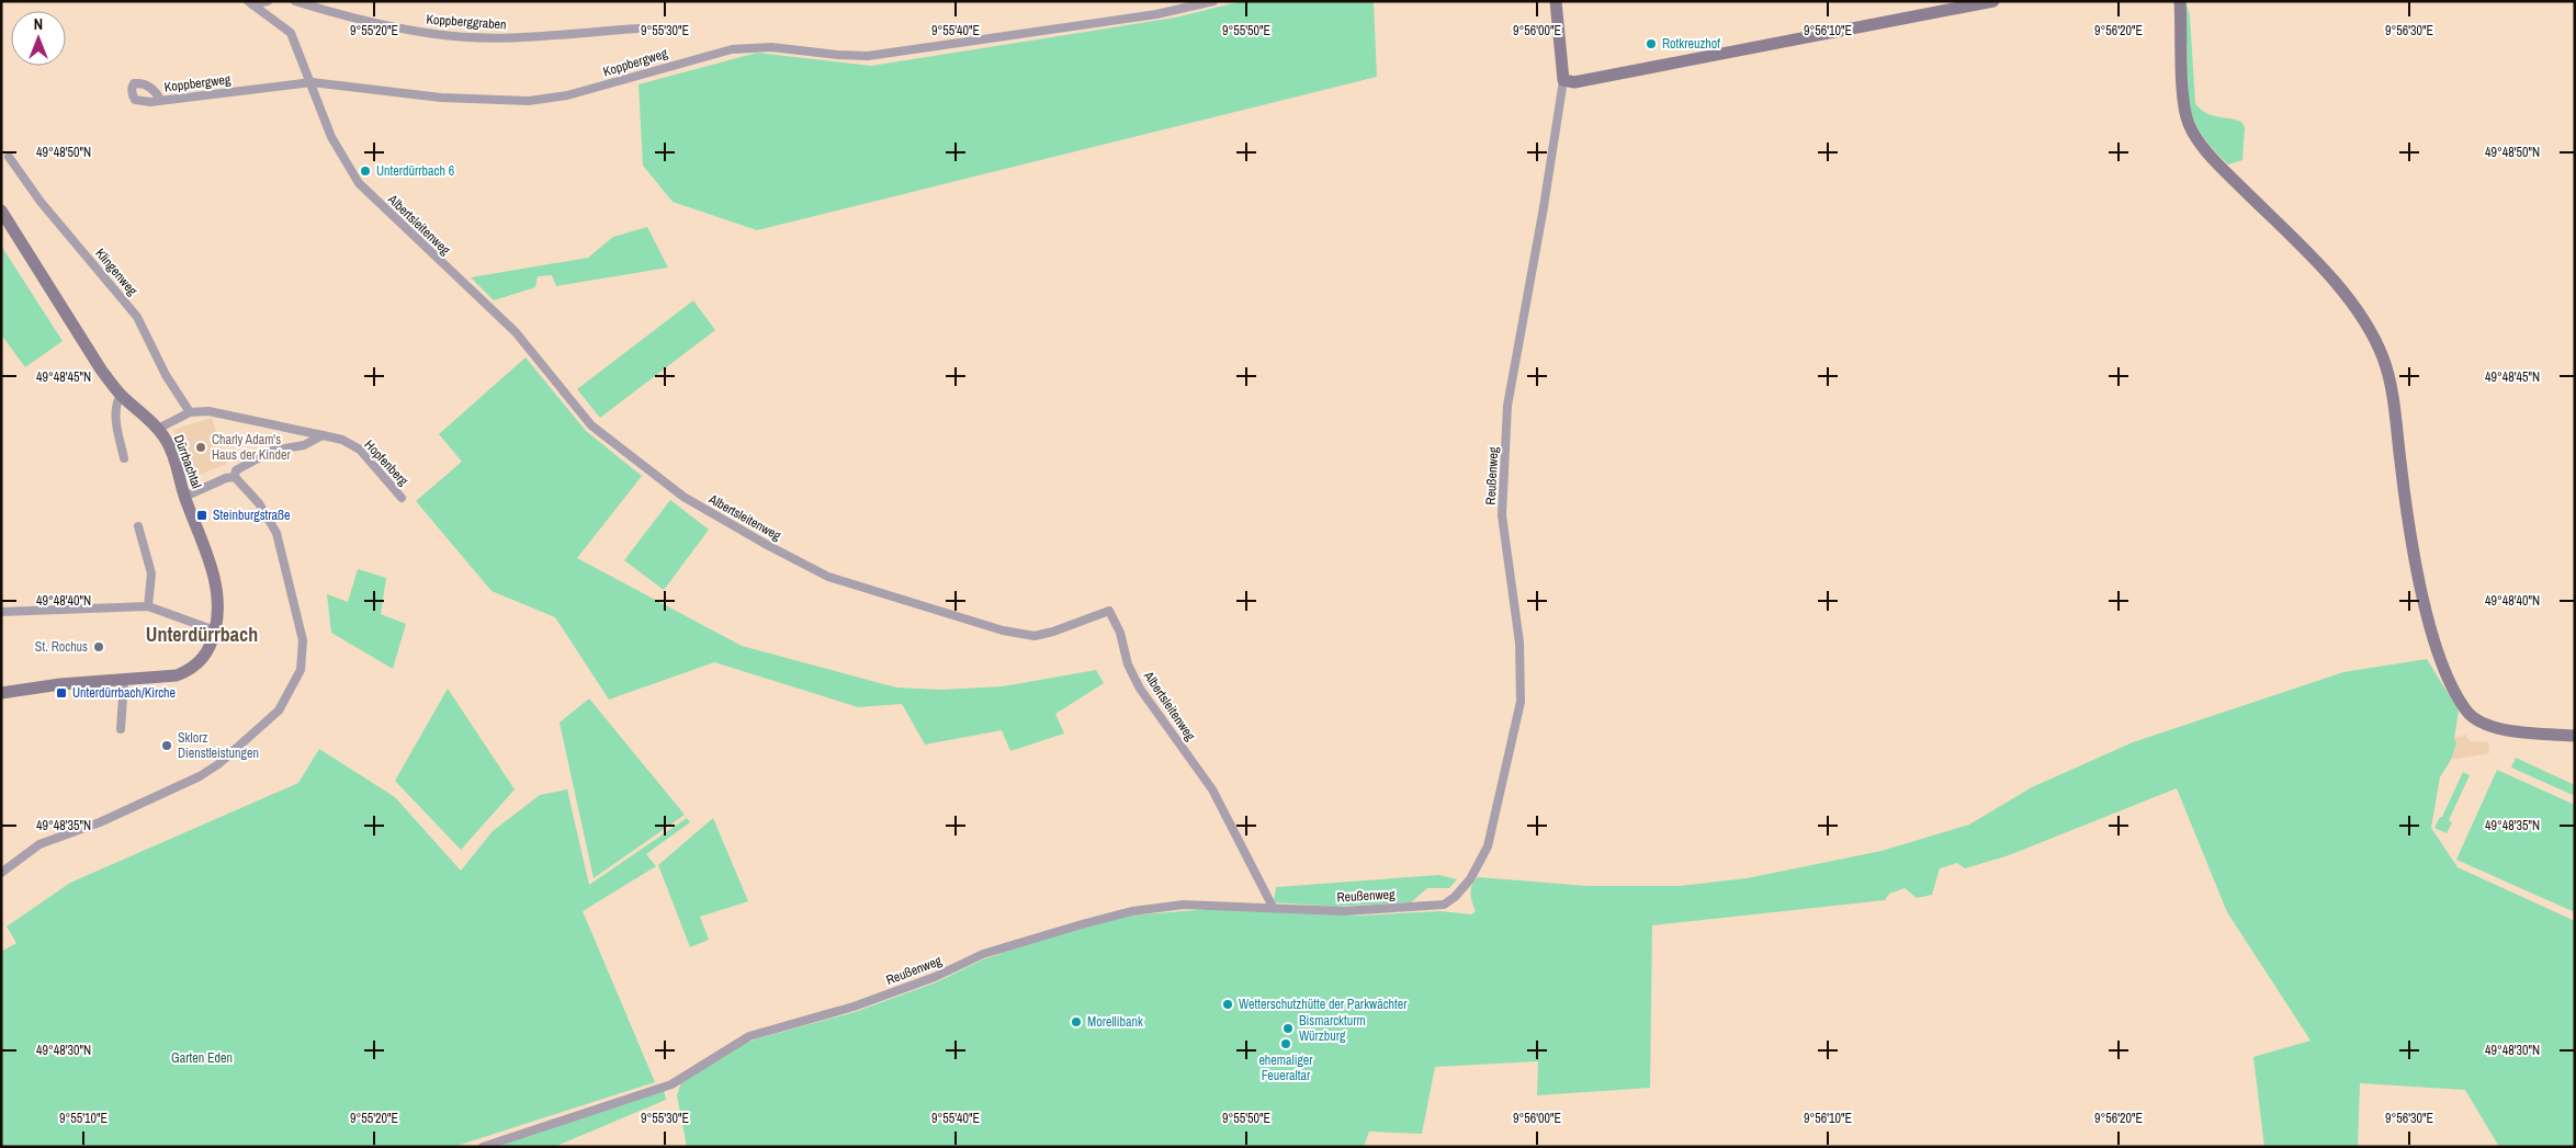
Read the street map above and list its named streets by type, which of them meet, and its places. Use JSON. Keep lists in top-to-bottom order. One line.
{"streets":{"street":["Koppberggraben","Koppbergweg","Albertsleitenweg","Klingenweg","Dürrbachtal","Hopfenberg","Reußenweg"]},"crossings":[["Koppbergweg","Albertsleitenweg"],["Albertsleitenweg","Reußenweg"]],"districts":["Unterdürrbach"],"parks":["Garten Eden"],"places":{"other":["Rotkreuzhof","Unterdürrbach 6","Charly Adam's Haus der Kinder","St. Rochus","Sklorz Dienstleistungen","Wetterschutzhütte der Parkwächter","Morellibank","Bismarckturm Würzburg","ehemaliger Feueraltar"],"transit":["Steinburgstraße","Unterdürrbach/Kirche"]},"north":"top","coordinates":["9°55'20\"E","9°55'30\"E","9°55'40\"E","9°55'50\"E","9°56'00\"E","9°56'10\"E","9°56'20\"E","9°56'30\"E","49°48'50\"N","49°48'45\"N","49°48'40\"N","49°48'35\"N","49°48'30\"N","9°55'10\"E"]}
